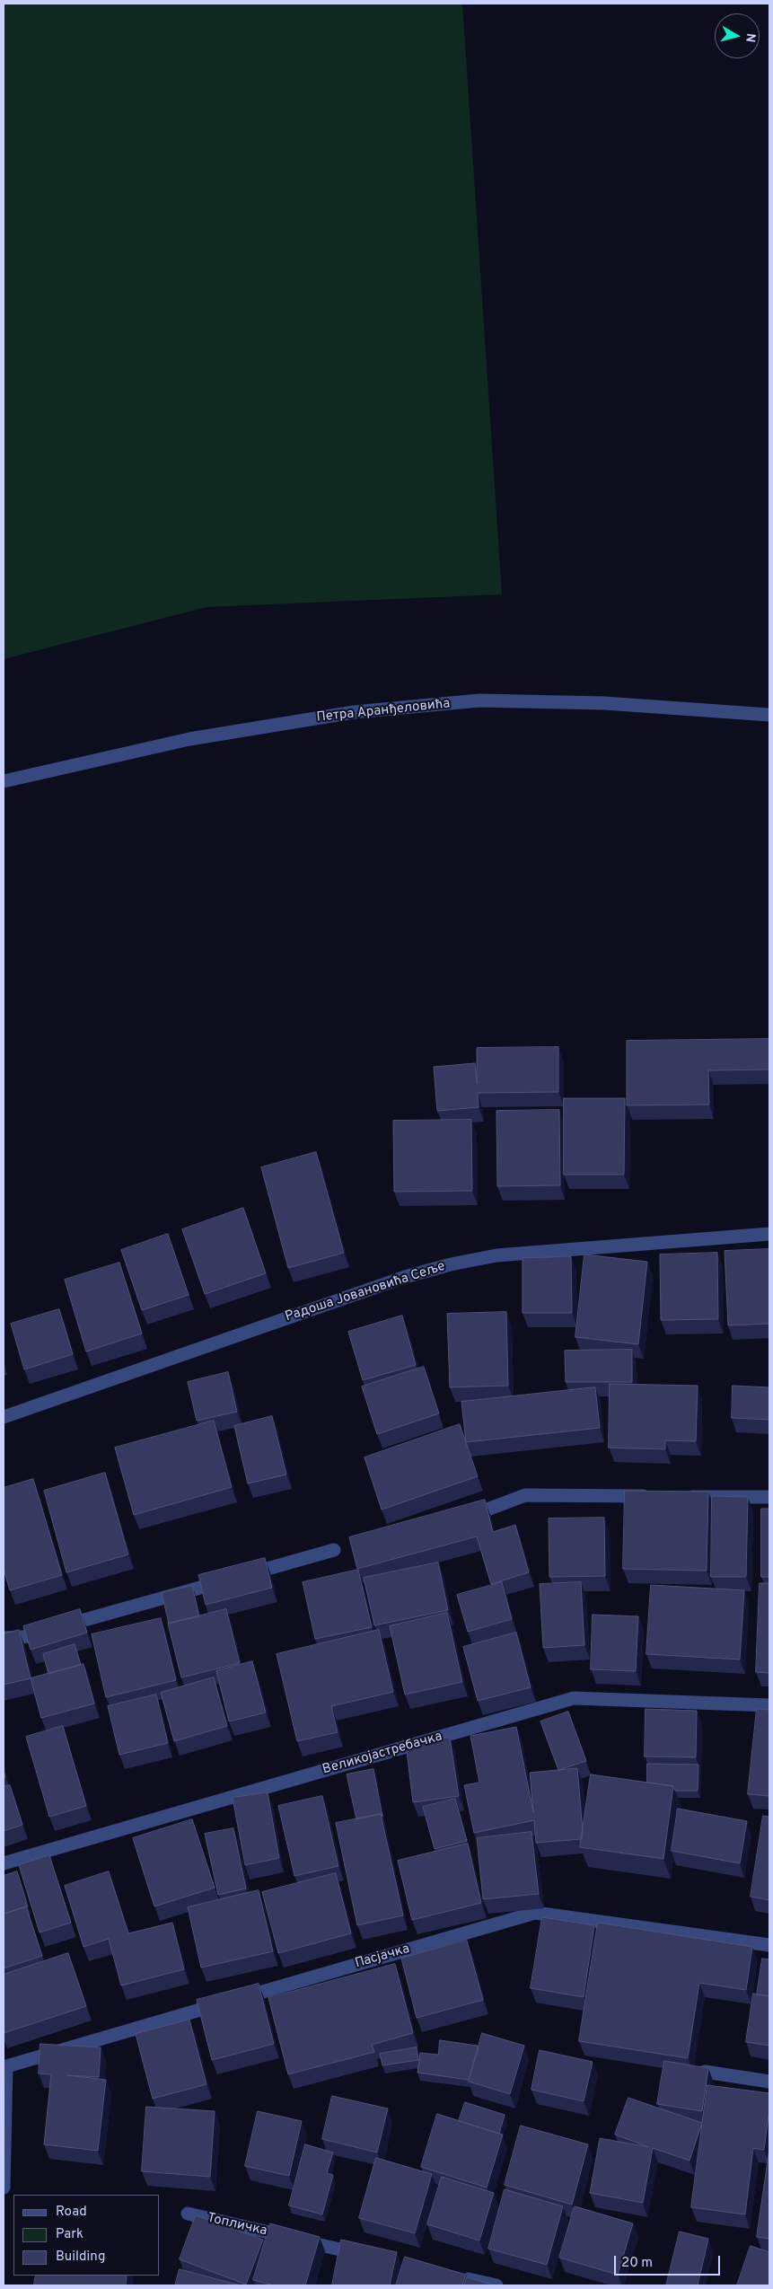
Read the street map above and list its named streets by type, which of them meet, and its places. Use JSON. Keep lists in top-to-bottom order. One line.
{"streets":{"street":["Петра Аранђеловића","Радоша Јовановића Сеље","Великојастребачка","Пасјачка","Топличка"]},"legend":["Road","Park","Building"],"scale_bar":"20 m","north":"right"}
